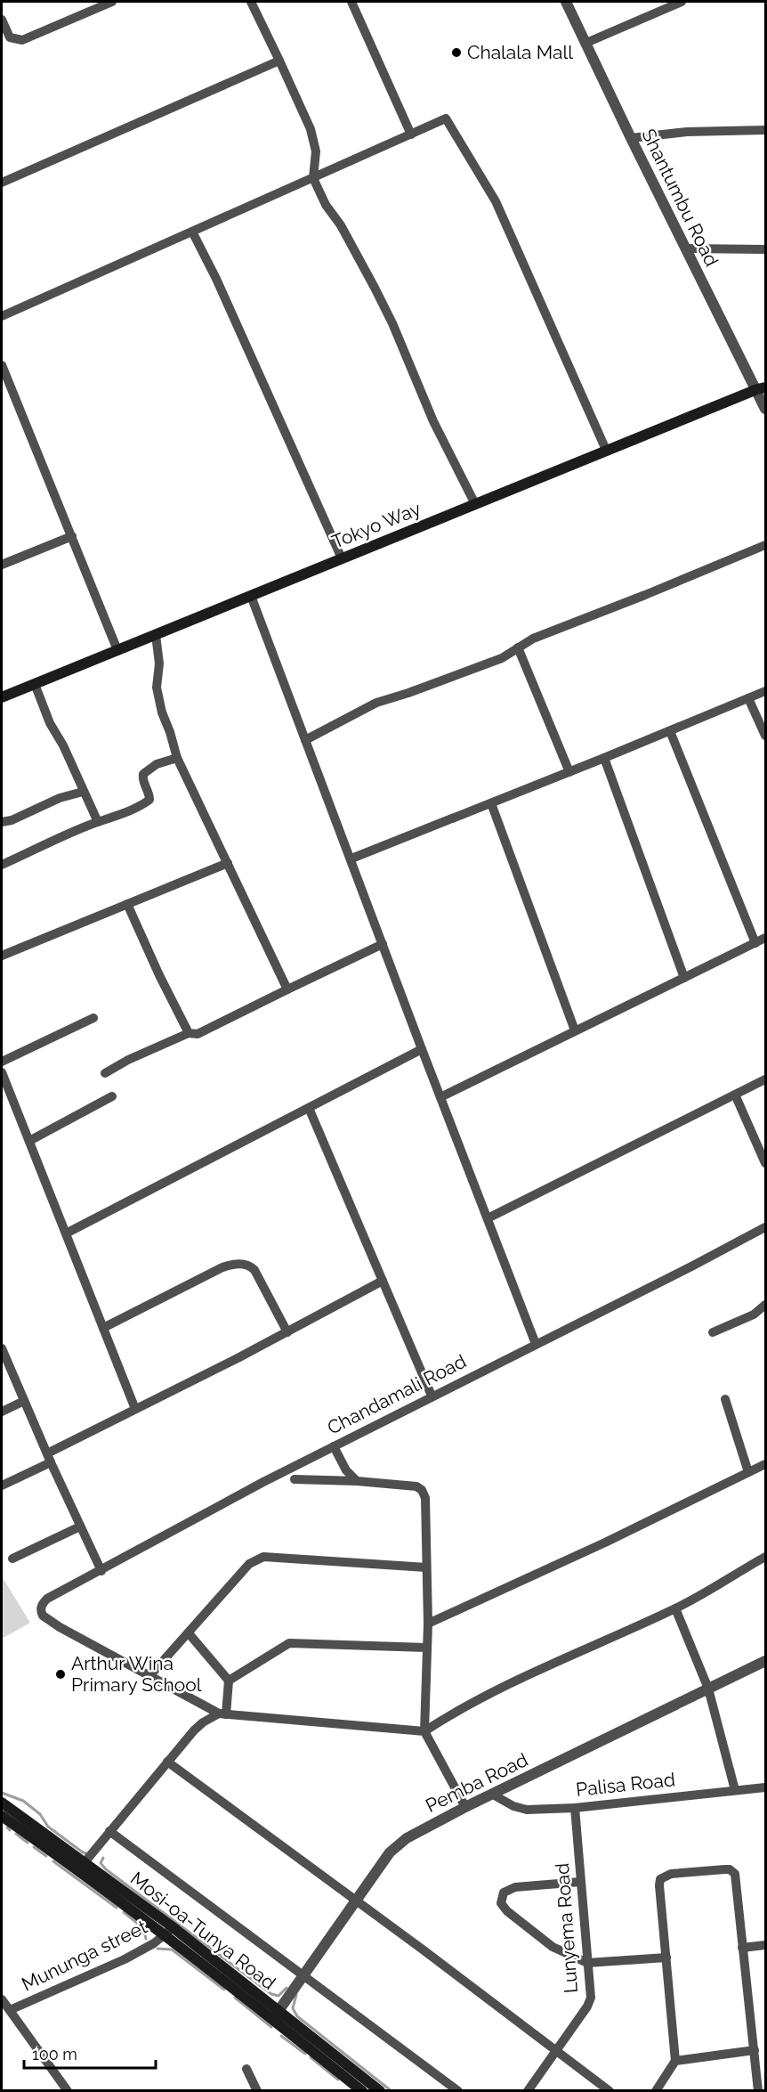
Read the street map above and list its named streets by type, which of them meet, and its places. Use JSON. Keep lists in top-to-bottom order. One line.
{"streets":{"main road":["Tokyo Way","Mosi-oa-Tunya Road"],"street":["Shantumbu Road","Chandamali Road","Pemba Road","Palisa Road","Lunyema Road","Mununga street"]},"crossings":[["Shantumbu Road","Tokyo Way"],["Pemba Road","Palisa Road"],["Pemba Road","Mosi-oa-Tunya Road"],["Palisa Road","Lunyema Road"],["Mosi-oa-Tunya Road","Mununga street"]],"places":["Chalala Mall","Arthur Wina Primary School"],"scale_bar":"100 m"}
